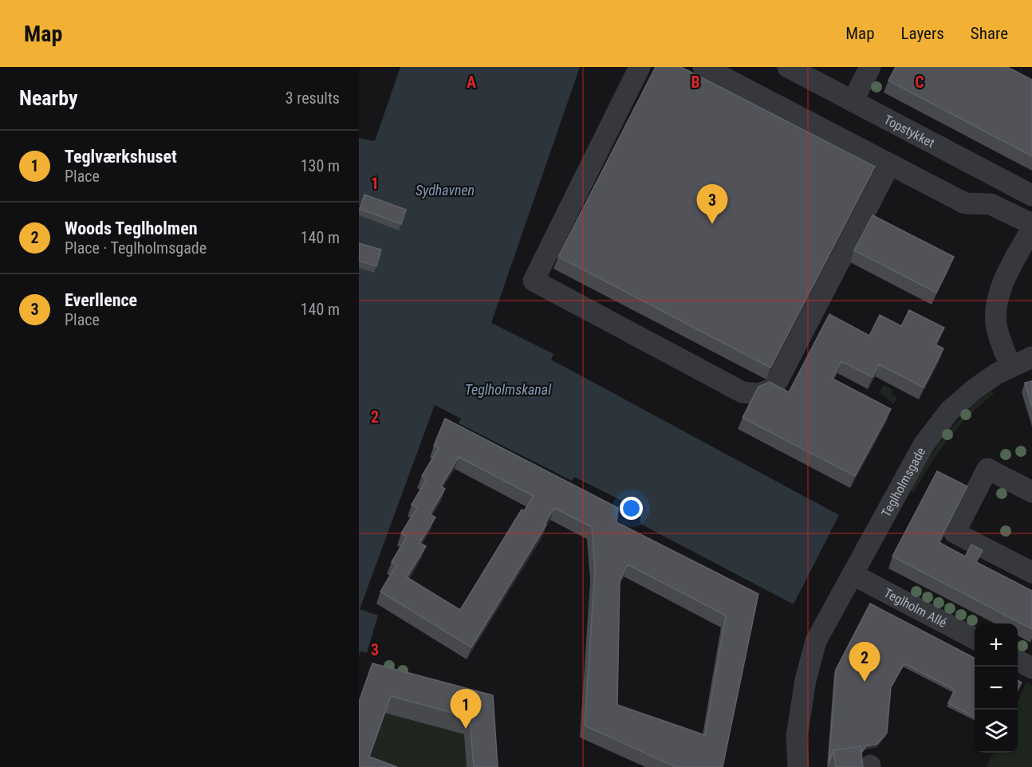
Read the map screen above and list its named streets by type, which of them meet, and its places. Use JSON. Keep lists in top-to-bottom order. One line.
{"streets":{"street":["Topstykket","Teglholmsgade","Teglholm Allé"]},"crossings":[["Teglholmsgade","Teglholm Allé"]],"water":["Sydhavnen","Teglholmskanal"],"page":{"header":"Map","nav":["Map","Layers","Share"],"heading":["Nearby","3 results"],"list":[{"mark":"1","name":"Teglværkshuset","note":"Place","value":"130 m"},{"mark":"2","name":"Woods Teglholmen","note":"Place · Teglholmsgade","value":"140 m"},{"mark":"3","name":"Everllence","note":"Place","value":"140 m"}],"pins":["3","2","1"],"map_buttons":["+","−"]},"grid":{"columns":["A","B","C"],"rows":["1","2","3"]}}
